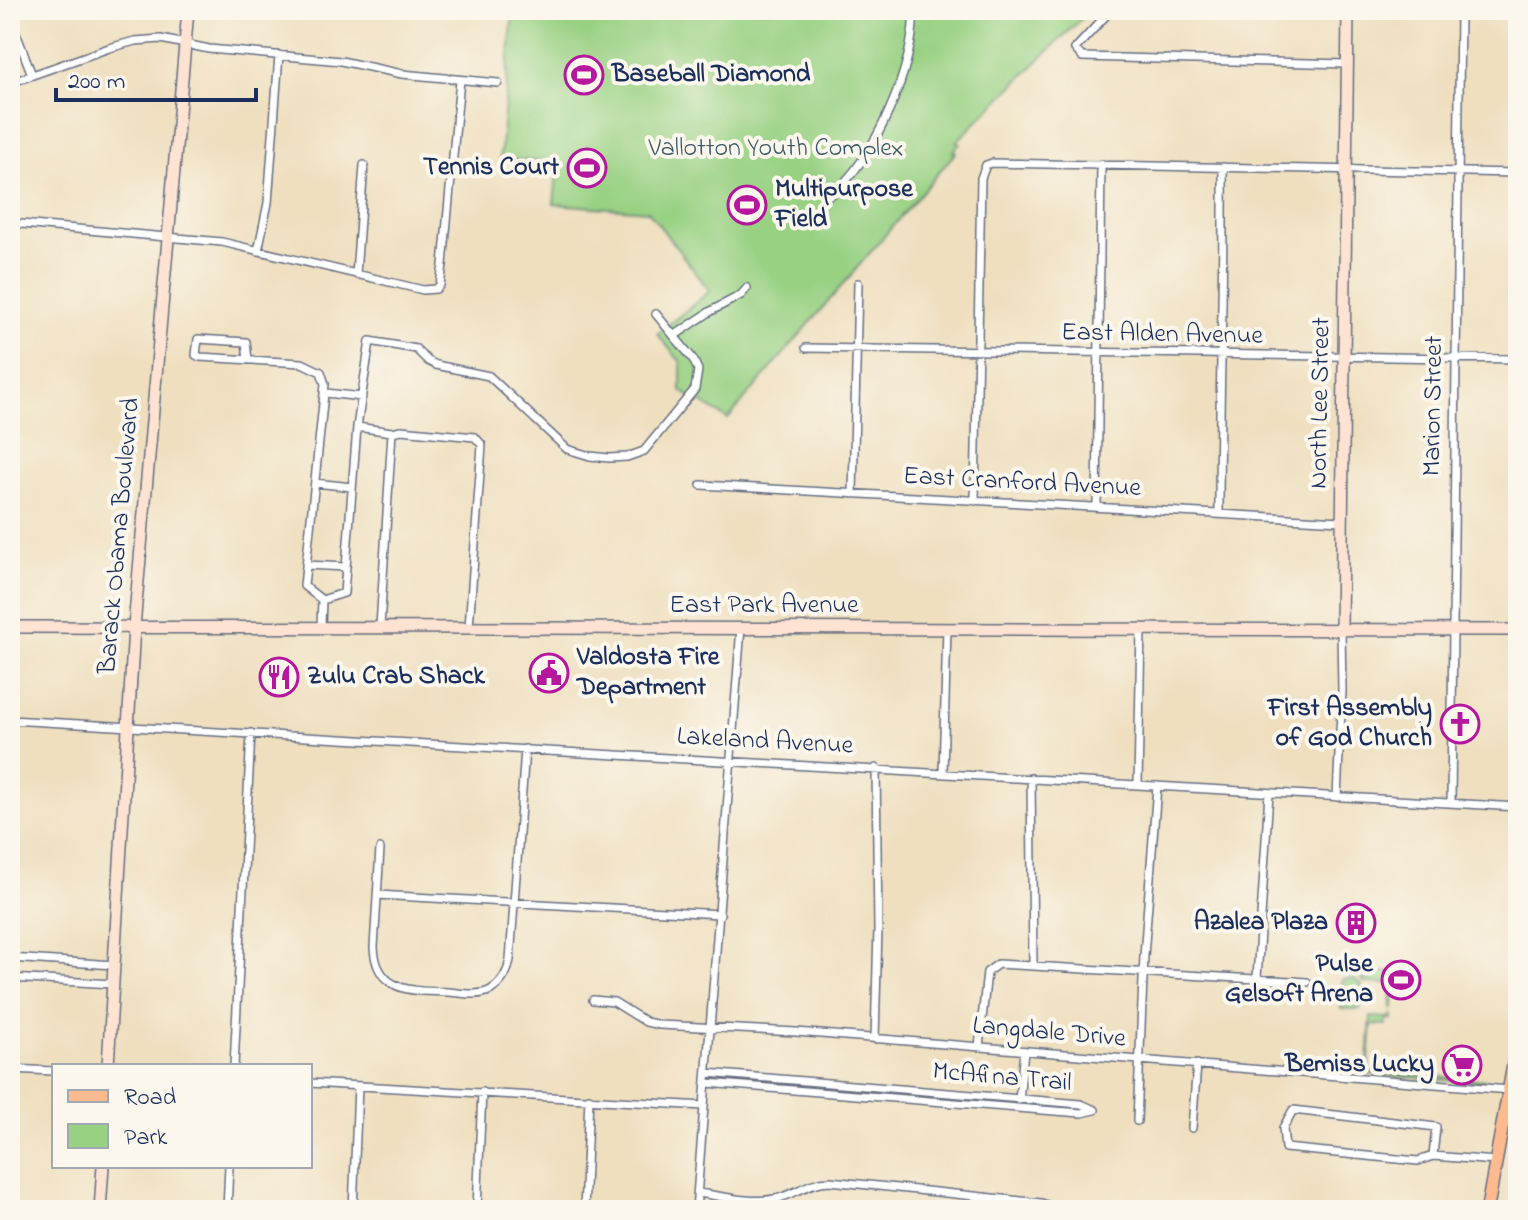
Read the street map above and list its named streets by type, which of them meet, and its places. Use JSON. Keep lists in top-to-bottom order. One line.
{"streets":{"main road":["North Lee Street","Barack Obama Boulevard","East Park Avenue"],"street":["East Alden Avenue","Marion Street","East Cranford Avenue","Lakeland Avenue","Langdale Drive","McAfina Trail"]},"crossings":[["East Alden Avenue","North Lee Street"],["East Alden Avenue","Marion Street"],["North Lee Street","East Cranford Avenue"],["North Lee Street","East Park Avenue"],["North Lee Street","Lakeland Avenue"],["Marion Street","East Park Avenue"],["Marion Street","Lakeland Avenue"],["Barack Obama Boulevard","East Park Avenue"],["Barack Obama Boulevard","Lakeland Avenue"]],"parks":["Vallotton Youth Complex"],"places":{"sports":["Baseball Diamond","Tennis Court","Multipurpose Field","Pulse Gelsoft Arena"],"public building":["Valdosta Fire Department"],"restaurant":["Zulu Crab Shack"],"church":["First Assembly of God Church"],"building":["Azalea Plaza"],"supermarket":["Bemiss Lucky"]},"legend":["Road","Park"],"scale_bar":"200 m"}
